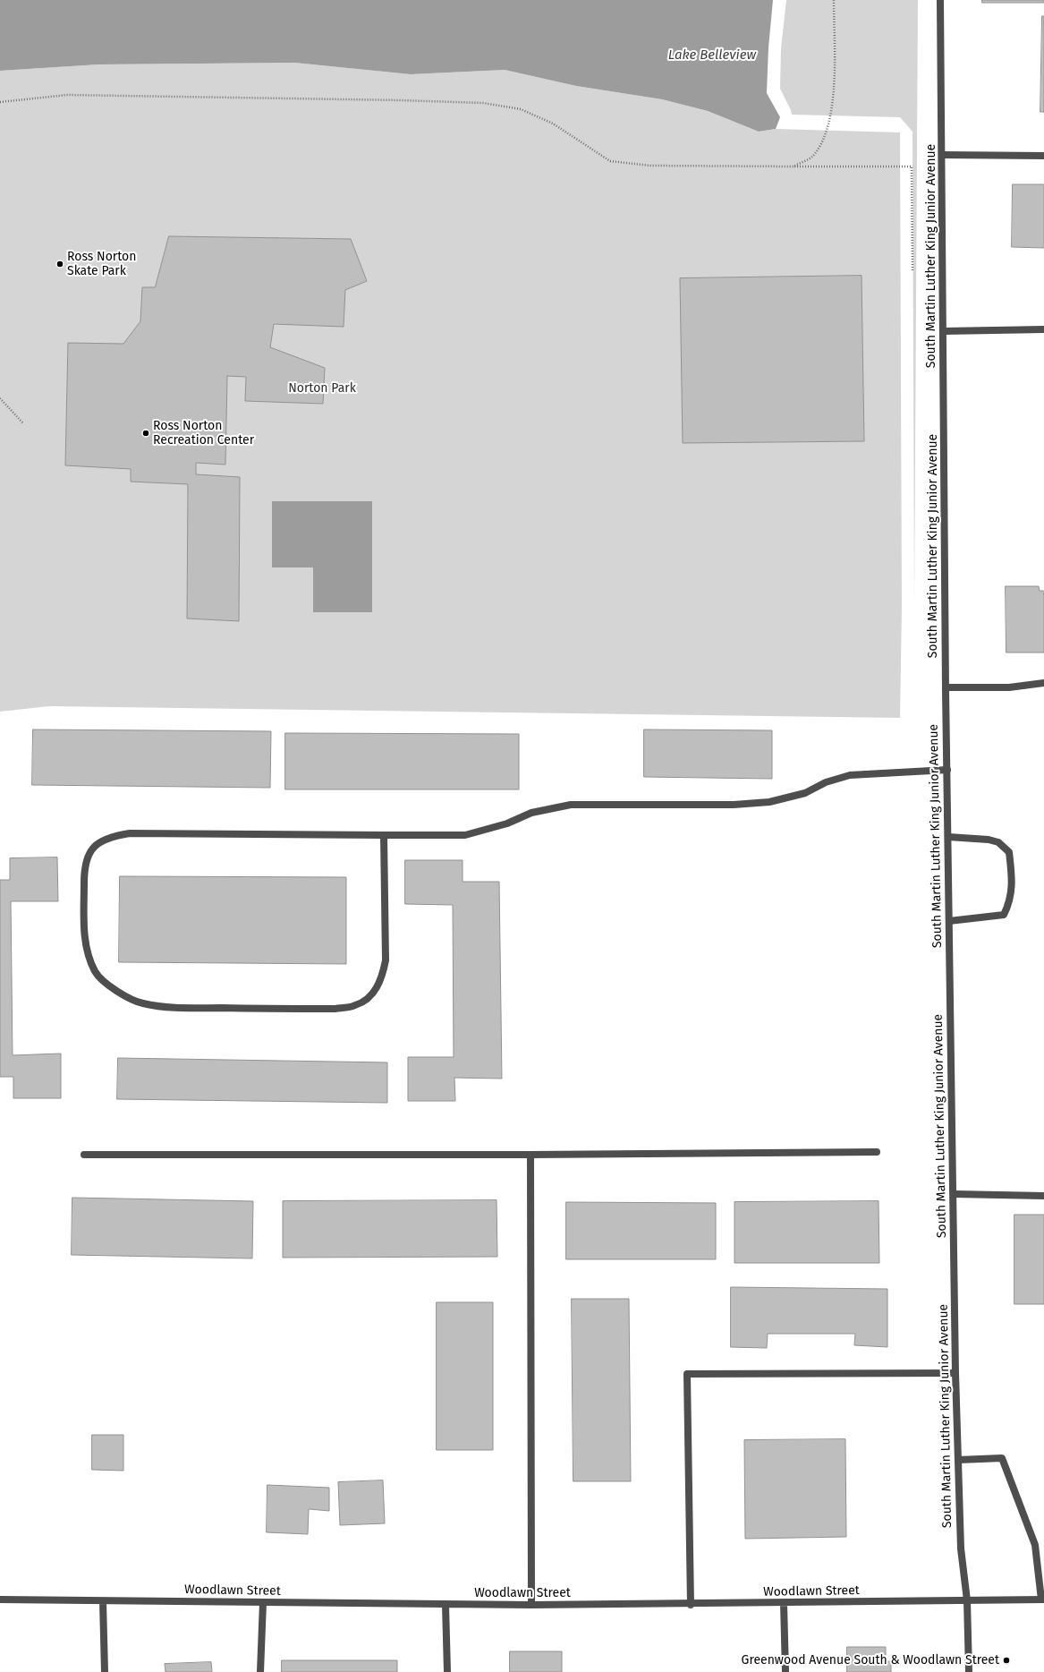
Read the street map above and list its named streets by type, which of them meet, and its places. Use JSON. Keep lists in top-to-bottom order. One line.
{"streets":{"street":["South Martin Luther King Junior Avenue","Woodlawn Street"]},"crossings":[["South Martin Luther King Junior Avenue","Woodlawn Street"]],"water":["Lake Belleview"],"parks":["Norton Park"],"places":["Ross Norton Skate Park","Ross Norton Recreation Center","Greenwood Avenue South & Woodlawn Street"]}
